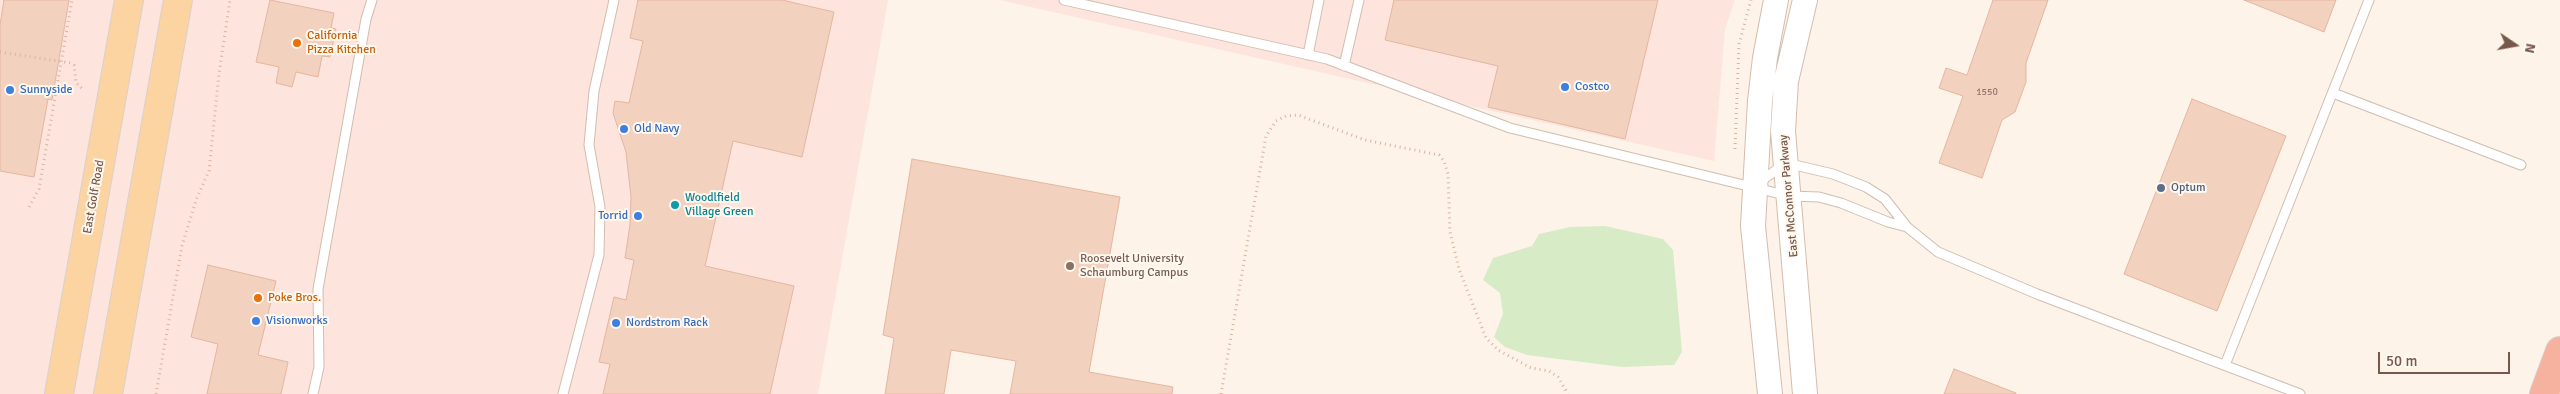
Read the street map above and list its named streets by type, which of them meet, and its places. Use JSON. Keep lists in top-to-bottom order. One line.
{"streets":{"main road":["East Golf Road"],"street":["East McConnor Parkway"]},"places":["California Pizza Kitchen","Costco","Sunnyside","Old Navy","Optum","Woodlfield Village Green","Torrid","Roosevelt University Schaumburg Campus","Poke Bros.","Visionworks","Nordstrom Rack"],"house_numbers":["1550"],"scale_bar":"50 m","north":"right"}
